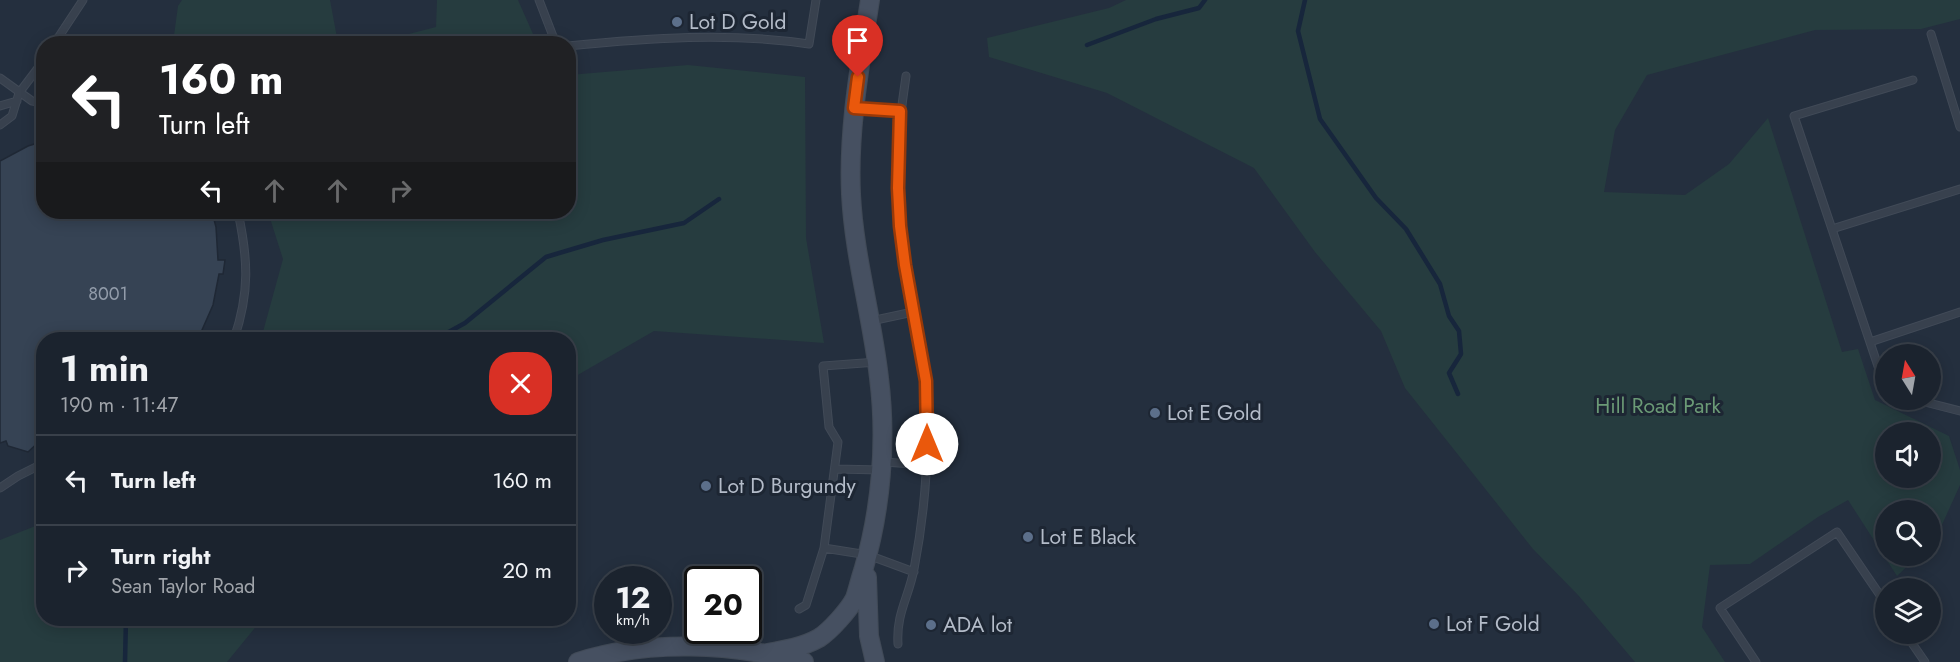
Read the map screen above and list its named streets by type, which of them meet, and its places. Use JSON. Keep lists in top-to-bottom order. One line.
{"parks":["Hill Road Park"],"places":["Lot D Gold","Lot E Gold","Lot D Burgundy","Lot E Black","Lot F Gold","ADA lot"],"house_numbers":["8001"],"north":"top","page":{"turn":["160 m","Turn left"],"heading":["1 min","190 m · 11:47"],"list":[{"name":"Turn left","value":"160 m"},{"name":"Turn right","note":"Sean Taylor Road","value":"20 m"}],"speed":"12 km/h","limit":"20"}}
